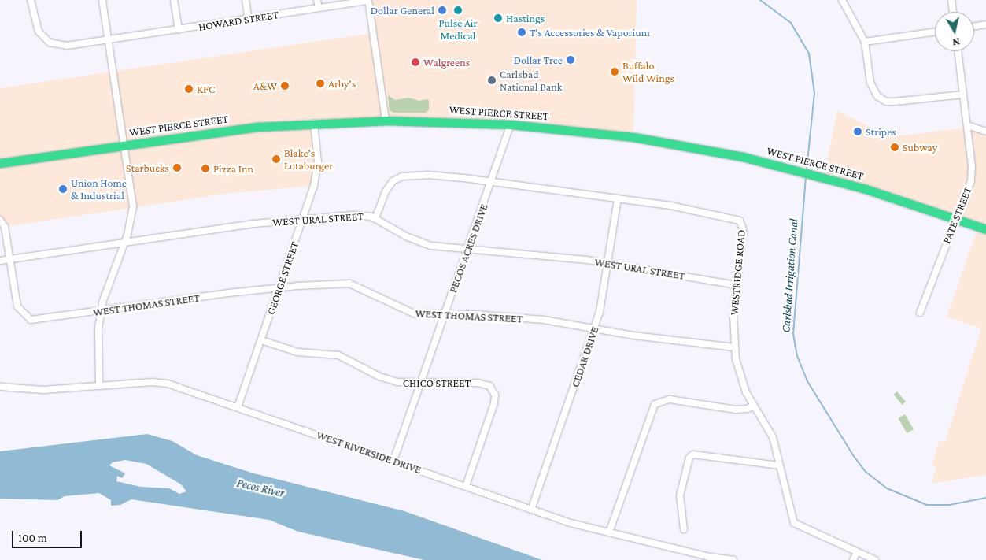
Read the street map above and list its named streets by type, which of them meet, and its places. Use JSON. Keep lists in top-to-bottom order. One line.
{"streets":{"highway":["WEST PIERCE STREET"],"street":["HOWARD STREET","PATE STREET","WEST URAL STREET","PECOS ACRES DRIVE","WESTRIDGE ROAD","GEORGE STREET","WEST THOMAS STREET","CEDAR DRIVE","CHICO STREET","WEST RIVERSIDE DRIVE"]},"crossings":[["WEST PIERCE STREET","PATE STREET"],["WEST PIERCE STREET","PECOS ACRES DRIVE"],["WEST PIERCE STREET","GEORGE STREET"],["WEST URAL STREET","PECOS ACRES DRIVE"],["WEST URAL STREET","WESTRIDGE ROAD"],["WEST URAL STREET","GEORGE STREET"],["WEST URAL STREET","WEST THOMAS STREET"],["WEST URAL STREET","CEDAR DRIVE"],["PECOS ACRES DRIVE","WESTRIDGE ROAD"],["PECOS ACRES DRIVE","WEST THOMAS STREET"],["PECOS ACRES DRIVE","CHICO STREET"],["PECOS ACRES DRIVE","WEST RIVERSIDE DRIVE"],["WESTRIDGE ROAD","WEST THOMAS STREET"],["WESTRIDGE ROAD","CEDAR DRIVE"],["GEORGE STREET","WEST THOMAS STREET"],["GEORGE STREET","CHICO STREET"],["GEORGE STREET","WEST RIVERSIDE DRIVE"],["WEST THOMAS STREET","CEDAR DRIVE"],["CEDAR DRIVE","WEST RIVERSIDE DRIVE"],["CHICO STREET","WEST RIVERSIDE DRIVE"]],"water":["Carlsbad Irrigation Canal","Pecos River"],"places":["Dollar General","Pulse Air Medical","Hastings","T's Accessories & Vaporium","Dollar Tree","Walgreens","Buffalo Wild Wings","Carlsbad National Bank","Arby's","A&W","KFC","Stripes","Subway","Blake's Lotaburger","Starbucks","Pizza Inn","Union Home & Industrial"],"scale_bar":"100 m","north":"bottom"}
